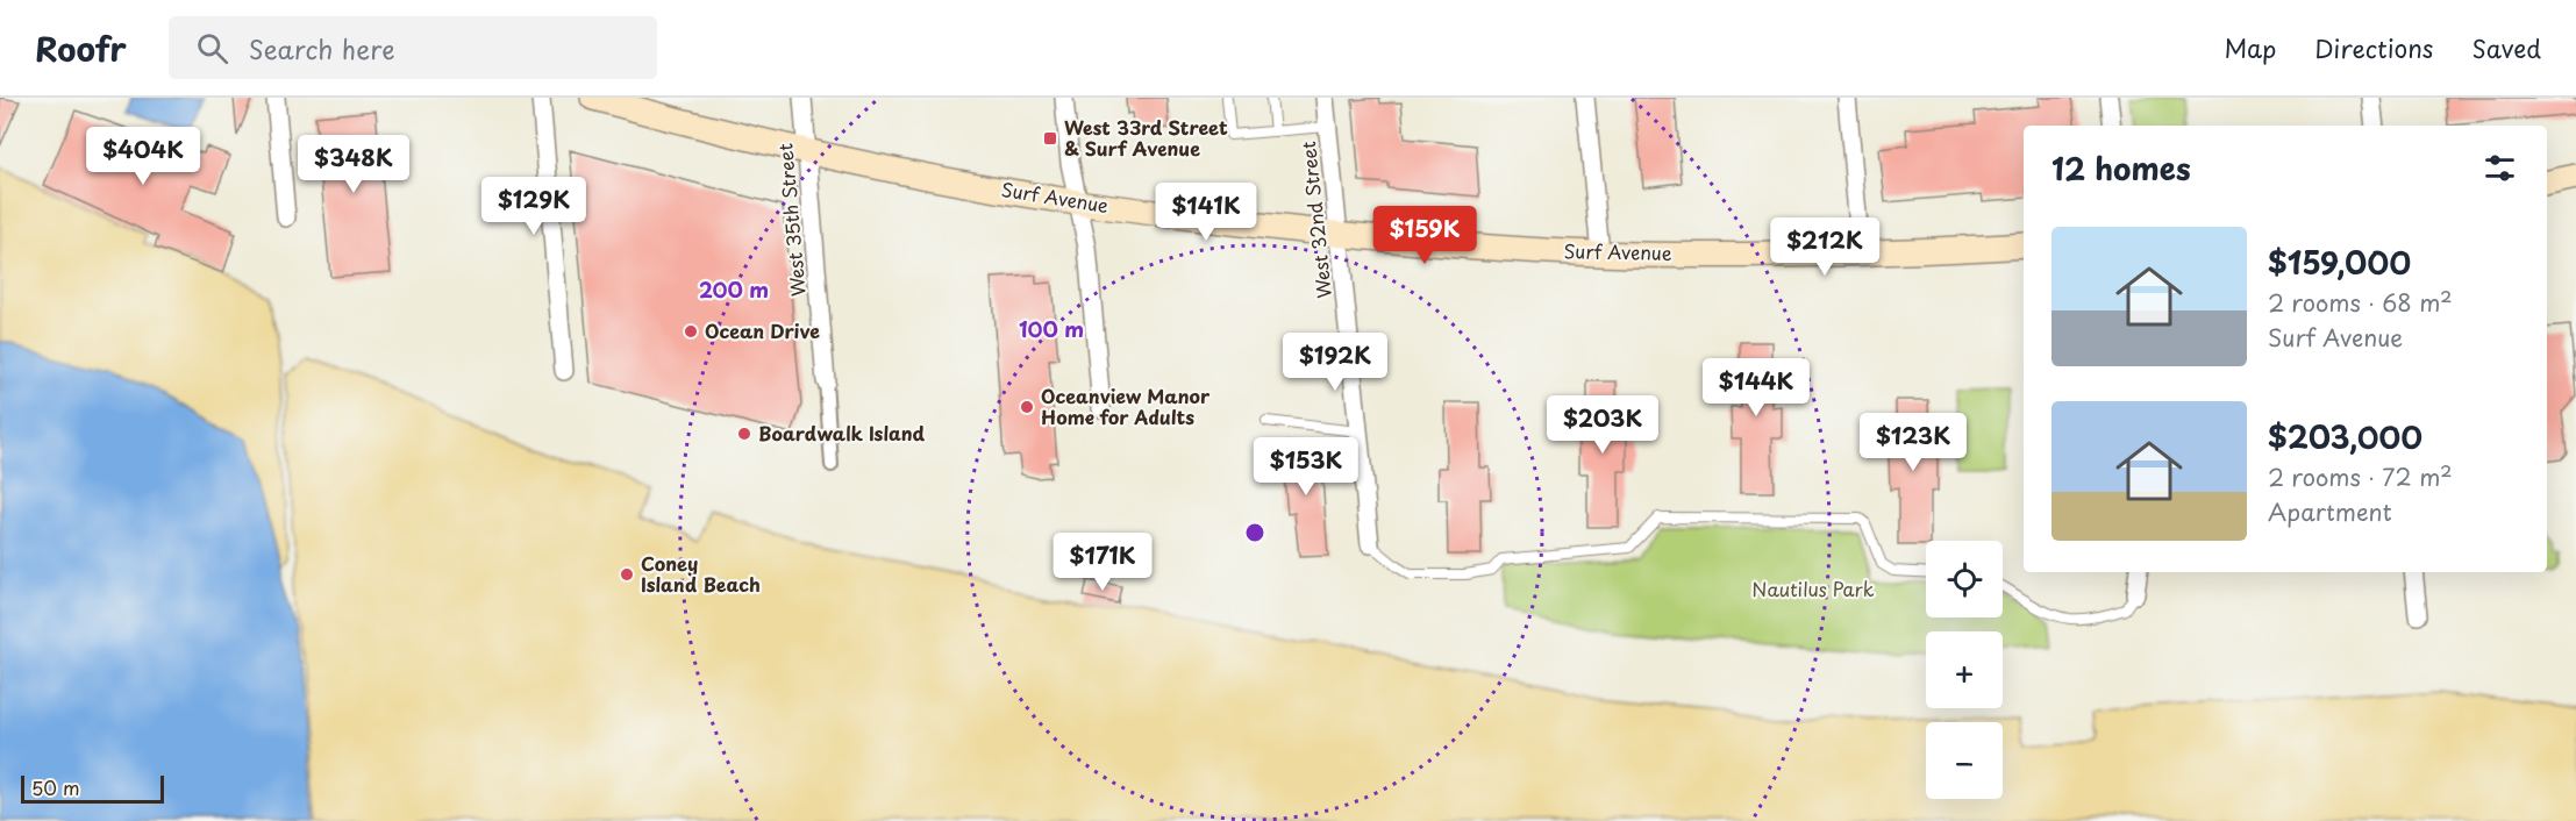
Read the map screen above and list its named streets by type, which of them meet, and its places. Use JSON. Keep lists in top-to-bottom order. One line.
{"streets":{"main road":["Surf Avenue"],"street":["West 35th Street","West 32nd Street"]},"crossings":[["Surf Avenue","West 35th Street"],["Surf Avenue","West 32nd Street"]],"parks":["Nautilus Park"],"places":{"transit":["West 33rd Street & Surf Avenue"],"other":["Ocean Drive","Oceanview Manor Home for Adults","Boardwalk Island","Coney Island Beach"]},"scale_bar":"50 m","page":{"header":"Roofr","search":"Search here","nav":["Map","Directions","Saved"],"heading":"12 homes","price":["$404K","$348K","$129K","$141K","$159K","$212K","$192K","$144K","$203K","$123K","$153K","$171K"],"list":[{"name":"$159,000","note":"2 rooms · 68 m² · Surf Avenue"},{"name":"$203,000","note":"2 rooms · 72 m² · Apartment"}],"map_buttons":["+","−"],"scale":"50 m"},"rings":["200 m","100 m"]}
